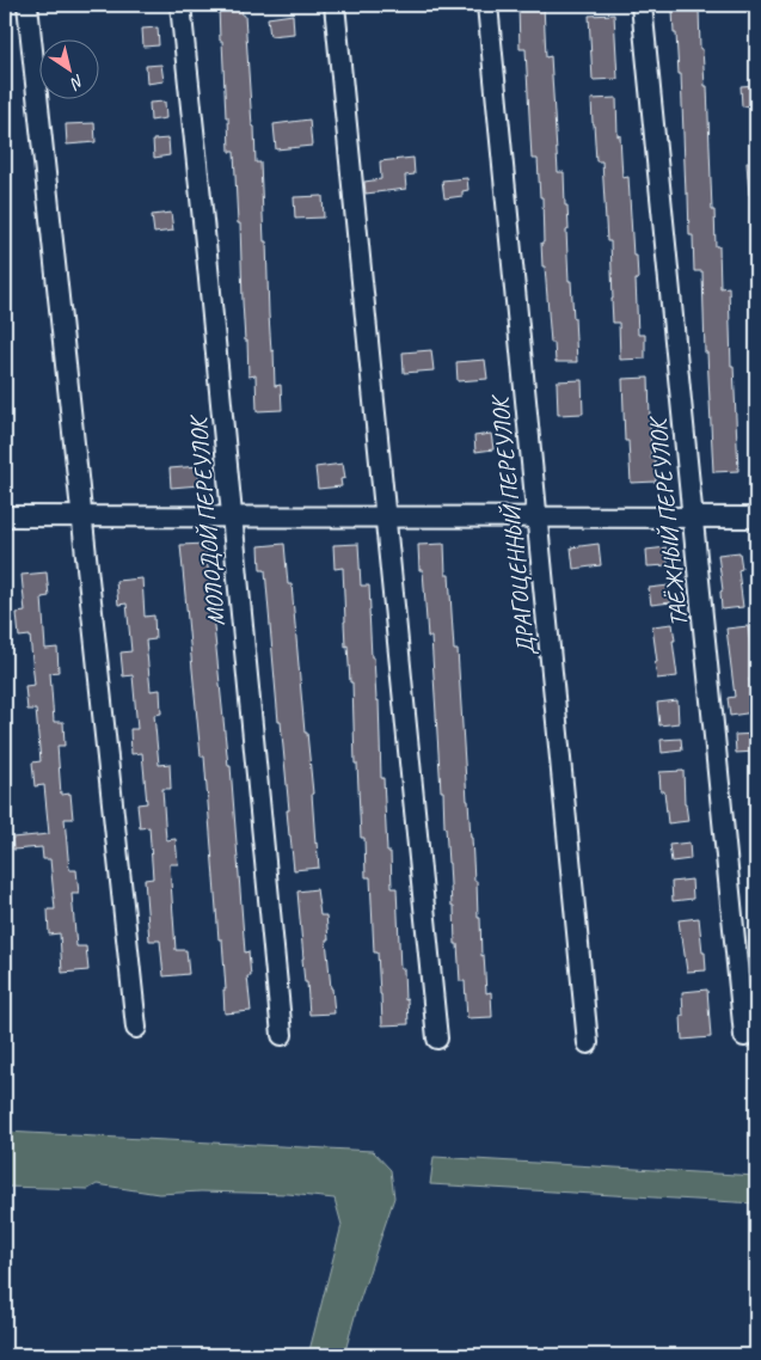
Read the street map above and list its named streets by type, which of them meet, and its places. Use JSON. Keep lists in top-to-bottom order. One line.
{"streets":{"street":["МОЛОДОЙ ПЕРЕУЛОК","ТАЁЖНЫЙ ПЕРЕУЛОК","ДРАГОЦЕННЫЙ ПЕРЕУЛОК"]},"north":"bottom right"}
